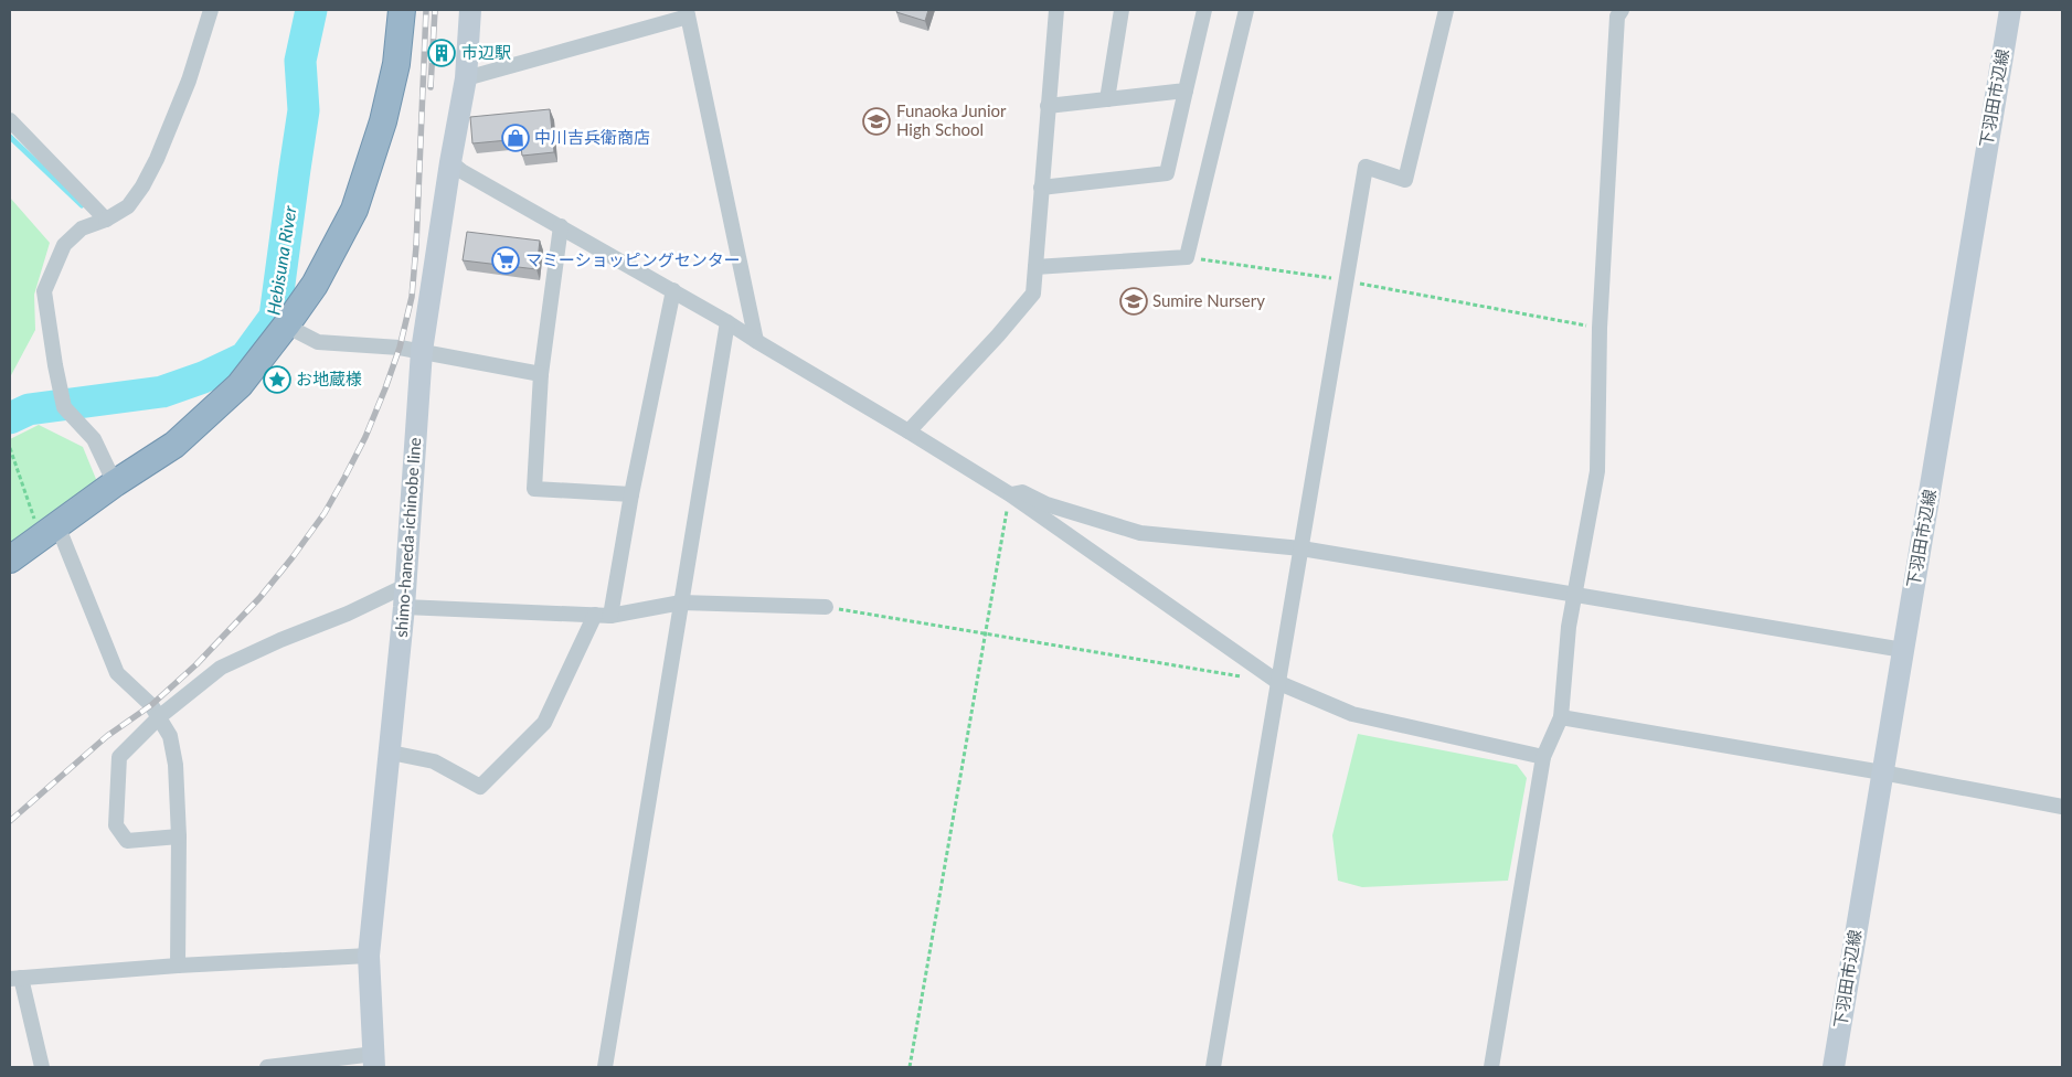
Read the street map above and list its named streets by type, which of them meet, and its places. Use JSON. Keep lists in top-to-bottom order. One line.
{"streets":{"main road":["下羽田市辺線","shimo-haneda-ichinobe line"]},"water":["Hebisuna River"],"places":{"building":["市辺駅"],"school or university":["Funaoka Junior High School","Sumire Nursery"],"shop":["中川吉兵衛商店"],"supermarket":["マミーショッピングセンター"],"place":["お地蔵様"]}}
